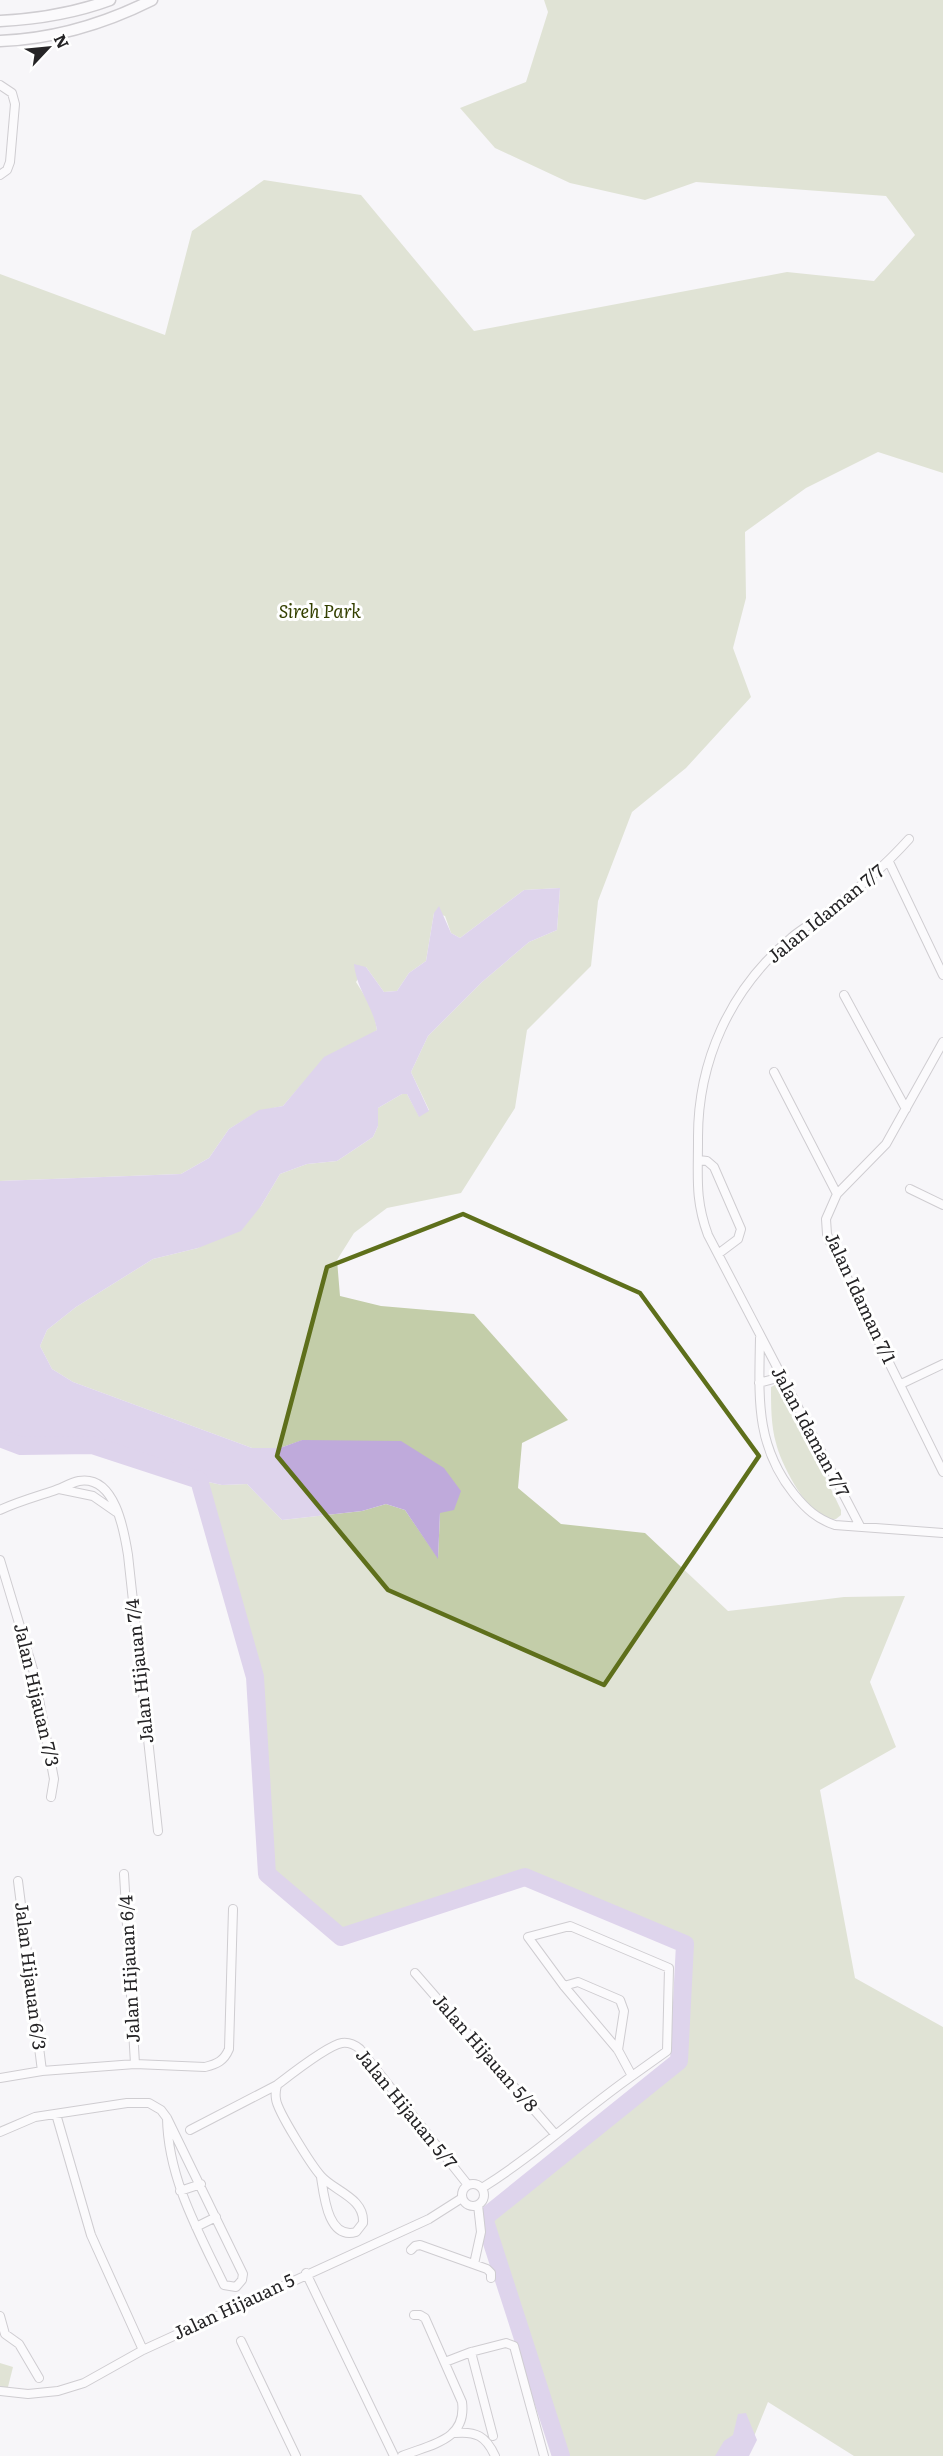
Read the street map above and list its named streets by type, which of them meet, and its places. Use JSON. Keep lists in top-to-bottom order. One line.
{"streets":{"street":["Jalan Idaman 7/7","Jalan Idaman 7/1","Jalan Hijauan 7/4","Jalan Hijauan 7/3","Jalan Hijauan 6/4","Jalan Hijauan 6/3","Jalan Hijauan 5/8","Jalan Hijauan 5/7","Jalan Hijauan 5"]},"crossings":[["Jalan Hijauan 5/7","Jalan Hijauan 5"]],"parks":["Sireh Park"],"north":"top right"}
